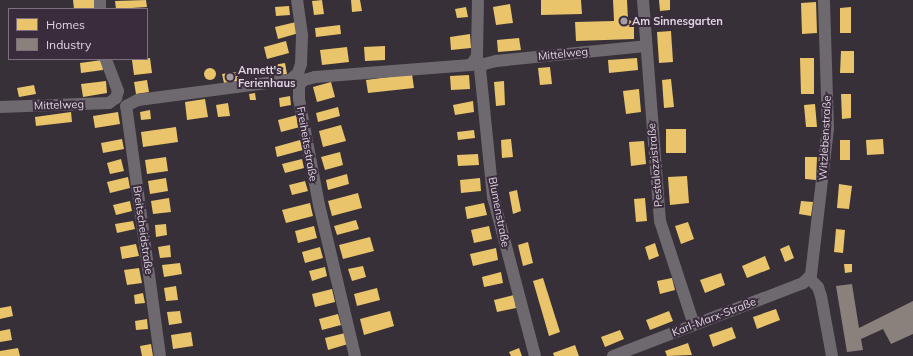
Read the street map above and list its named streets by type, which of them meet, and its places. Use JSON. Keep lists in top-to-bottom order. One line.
{"streets":{"street":["Mittelweg","Witzlebenstraße","Freiheitsstraße","Pestalozzistraße","Blumenstraße","Breitscheidstraße","Karl-Marx-Straße"]},"crossings":[["Mittelweg","Freiheitsstraße"],["Mittelweg","Pestalozzistraße"],["Mittelweg","Blumenstraße"],["Witzlebenstraße","Karl-Marx-Straße"],["Freiheitsstraße","Blumenstraße"],["Pestalozzistraße","Karl-Marx-Straße"]],"places":["Am Sinnesgarten","Annett's Ferienhaus"],"legend":["Homes","Industry"]}
